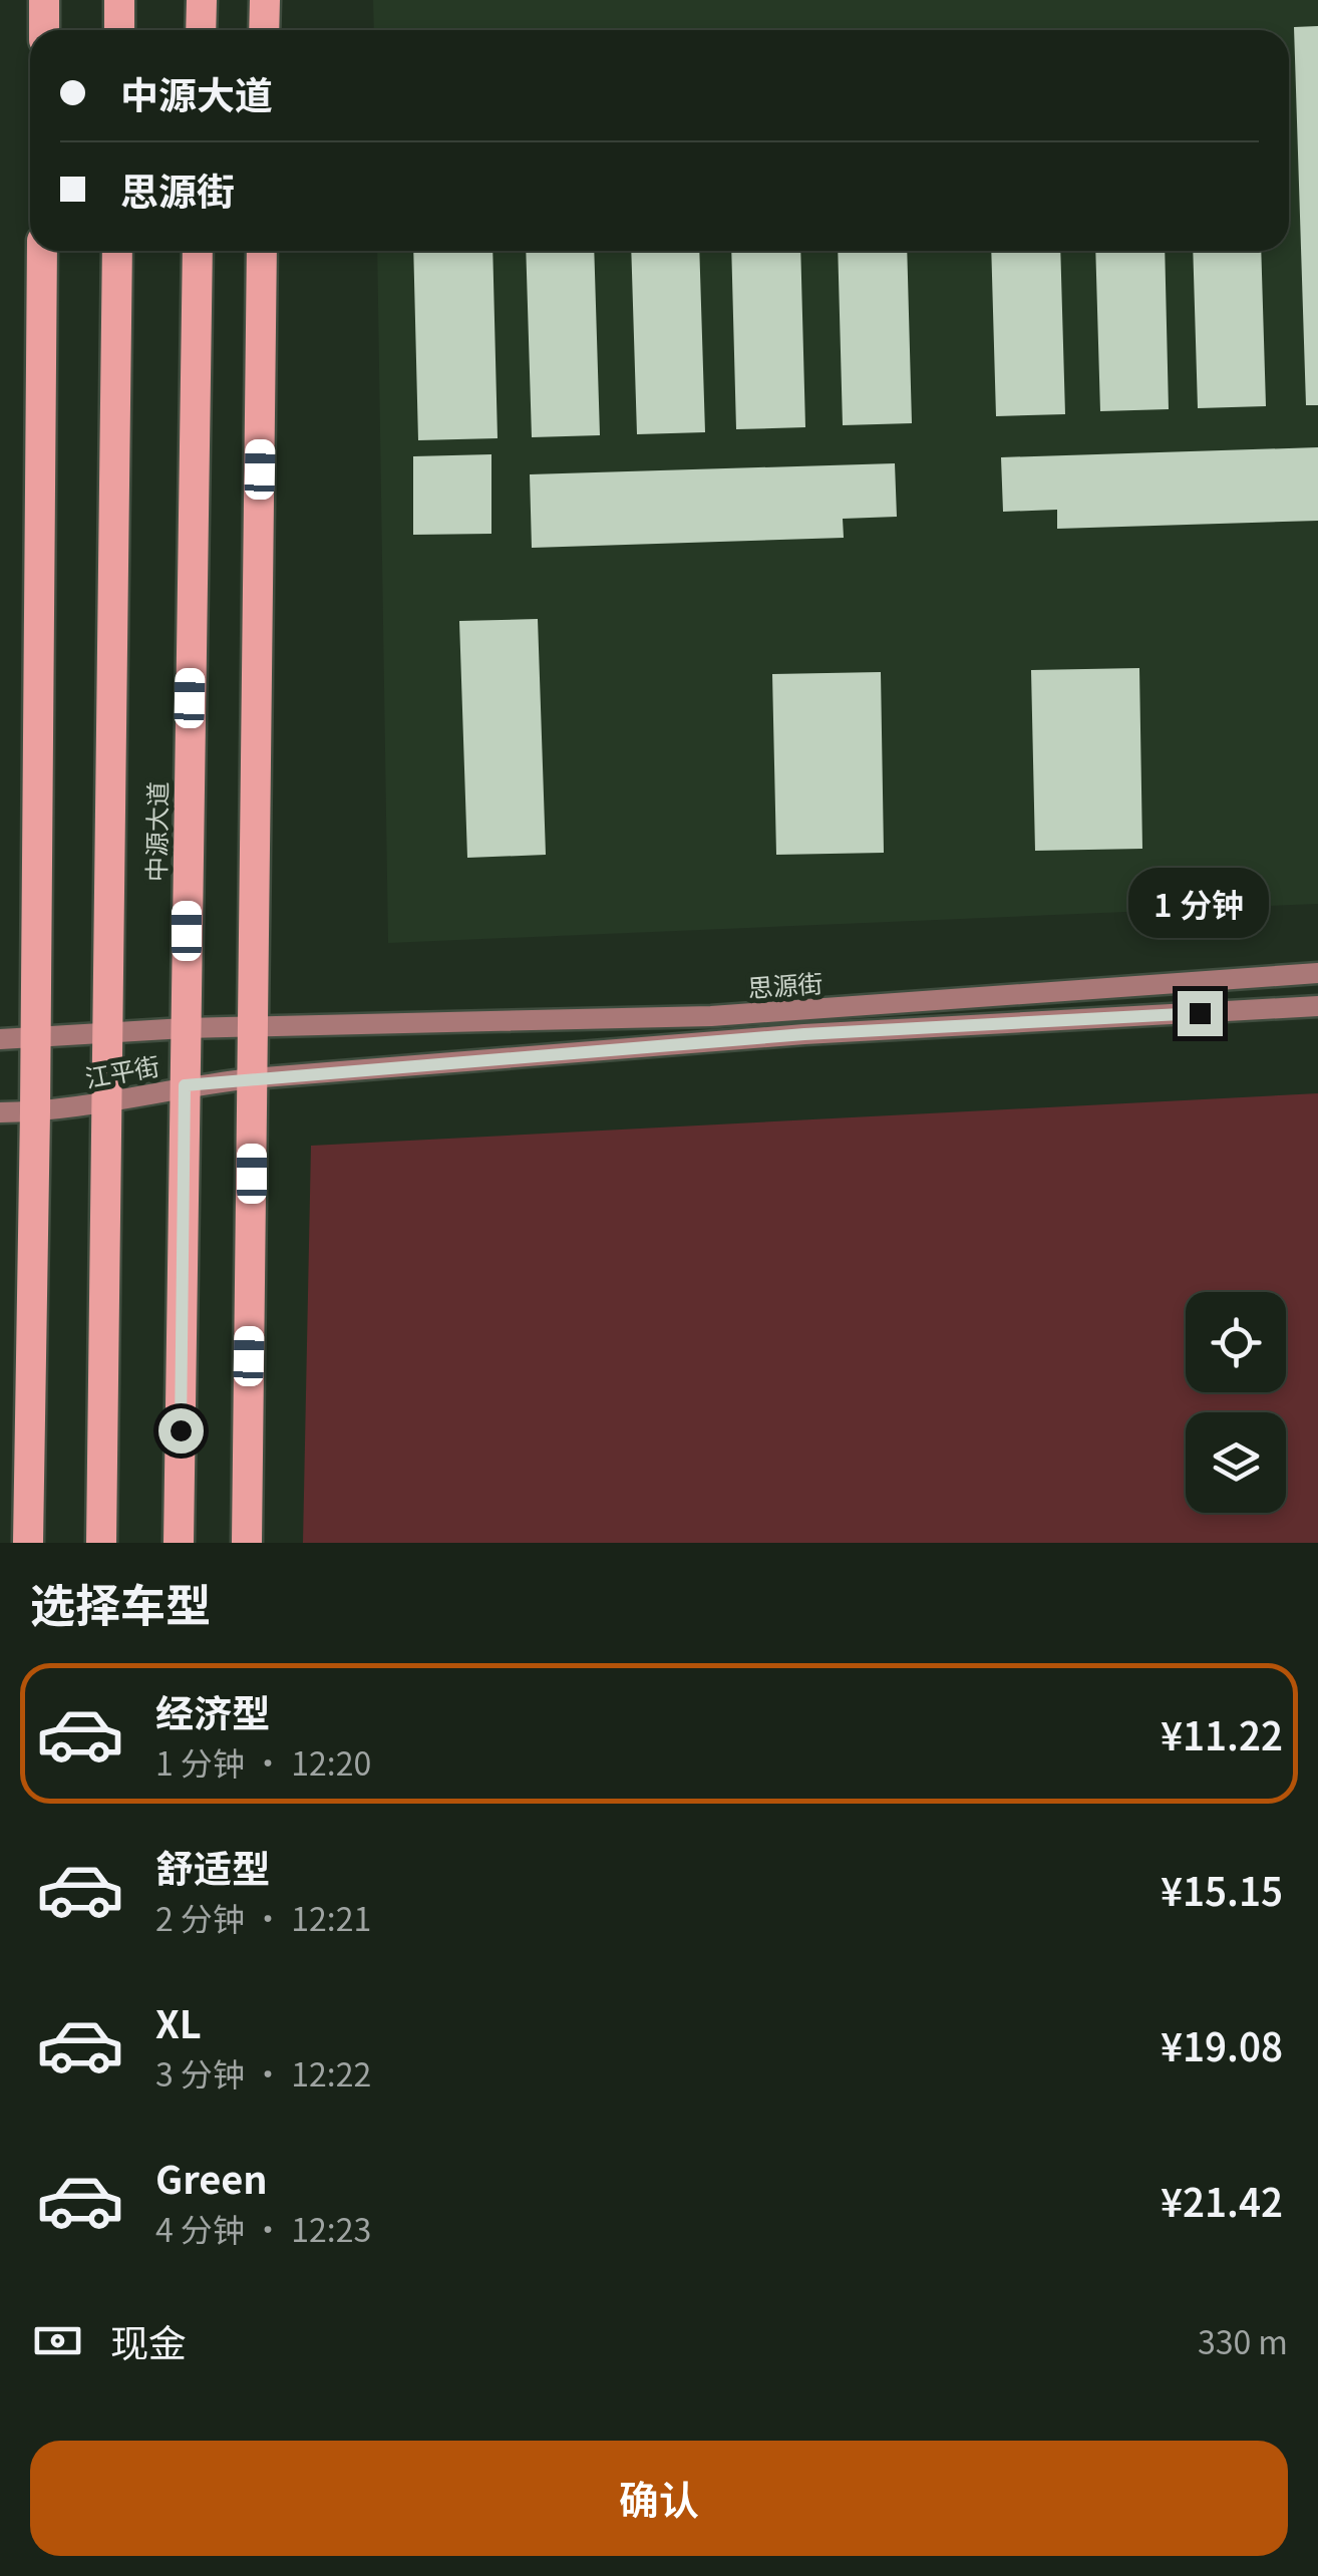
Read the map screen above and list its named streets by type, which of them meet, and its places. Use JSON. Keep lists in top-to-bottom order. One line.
{"streets":{"highway":["中源大道"],"main road":["思源街","江平街"]},"crossings":[["中源大道","江平街"],["思源街","江平街"]],"page":{"banner":["中源大道","思源街"],"bubble":"1 分钟","heading":"选择车型","list":[{"name":"经济型","note":"1 分钟 · 12:20","value":"¥11.22"},{"name":"舒适型","note":"2 分钟 · 12:21","value":"¥15.15"},{"name":"XL","note":"3 分钟 · 12:22","value":"¥19.08"},{"name":"Green","note":"4 分钟 · 12:23","value":"¥21.42"}],"pay":["现金","330 m"],"buttons":"确认"}}
